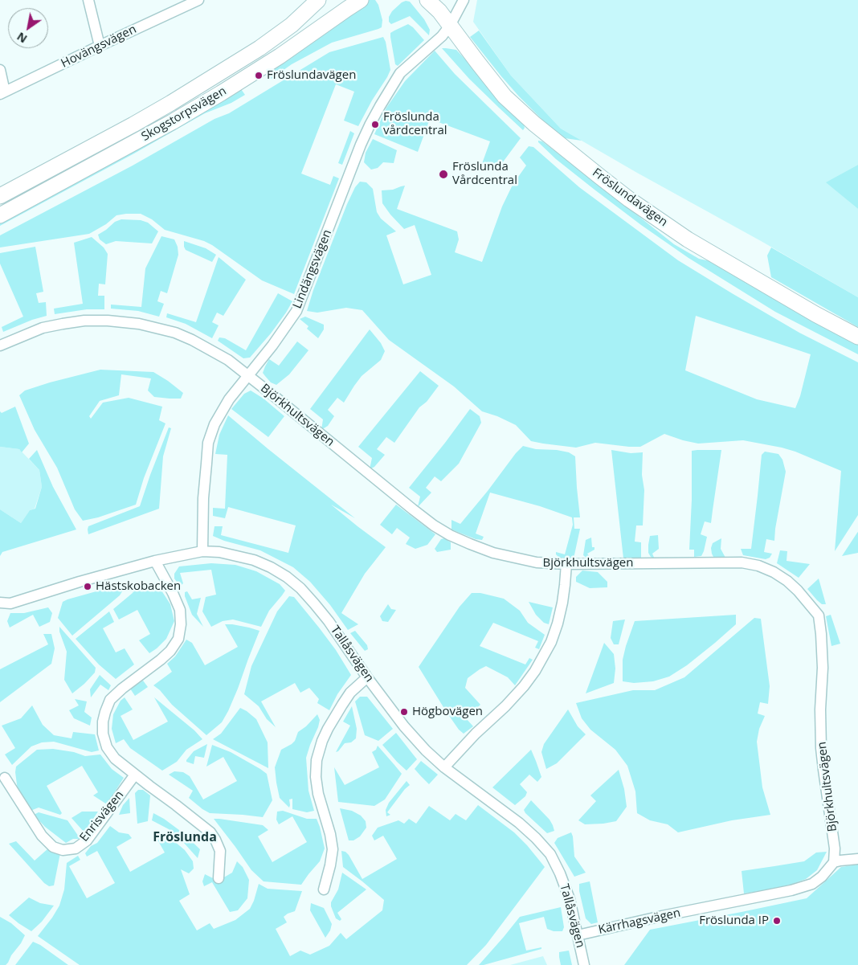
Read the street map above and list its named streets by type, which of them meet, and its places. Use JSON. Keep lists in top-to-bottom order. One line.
{"streets":{"main road":["Skogstorpsvägen","Fröslundavägen"],"street":["Hovängsvägen","Lindängsvägen","Björkhultsvägen","Tallåsvägen","Enrisvägen","Kärrhagsvägen"]},"crossings":[["Fröslundavägen","Lindängsvägen"],["Lindängsvägen","Björkhultsvägen"],["Lindängsvägen","Tallåsvägen"],["Björkhultsvägen","Kärrhagsvägen"],["Tallåsvägen","Kärrhagsvägen"]],"districts":["Fröslunda"],"places":["Fröslundavägen","Fröslunda vårdcentral","Fröslunda Vårdcentral","Hästskobacken","Högbovägen","Fröslunda IP"],"north":"bottom left"}
